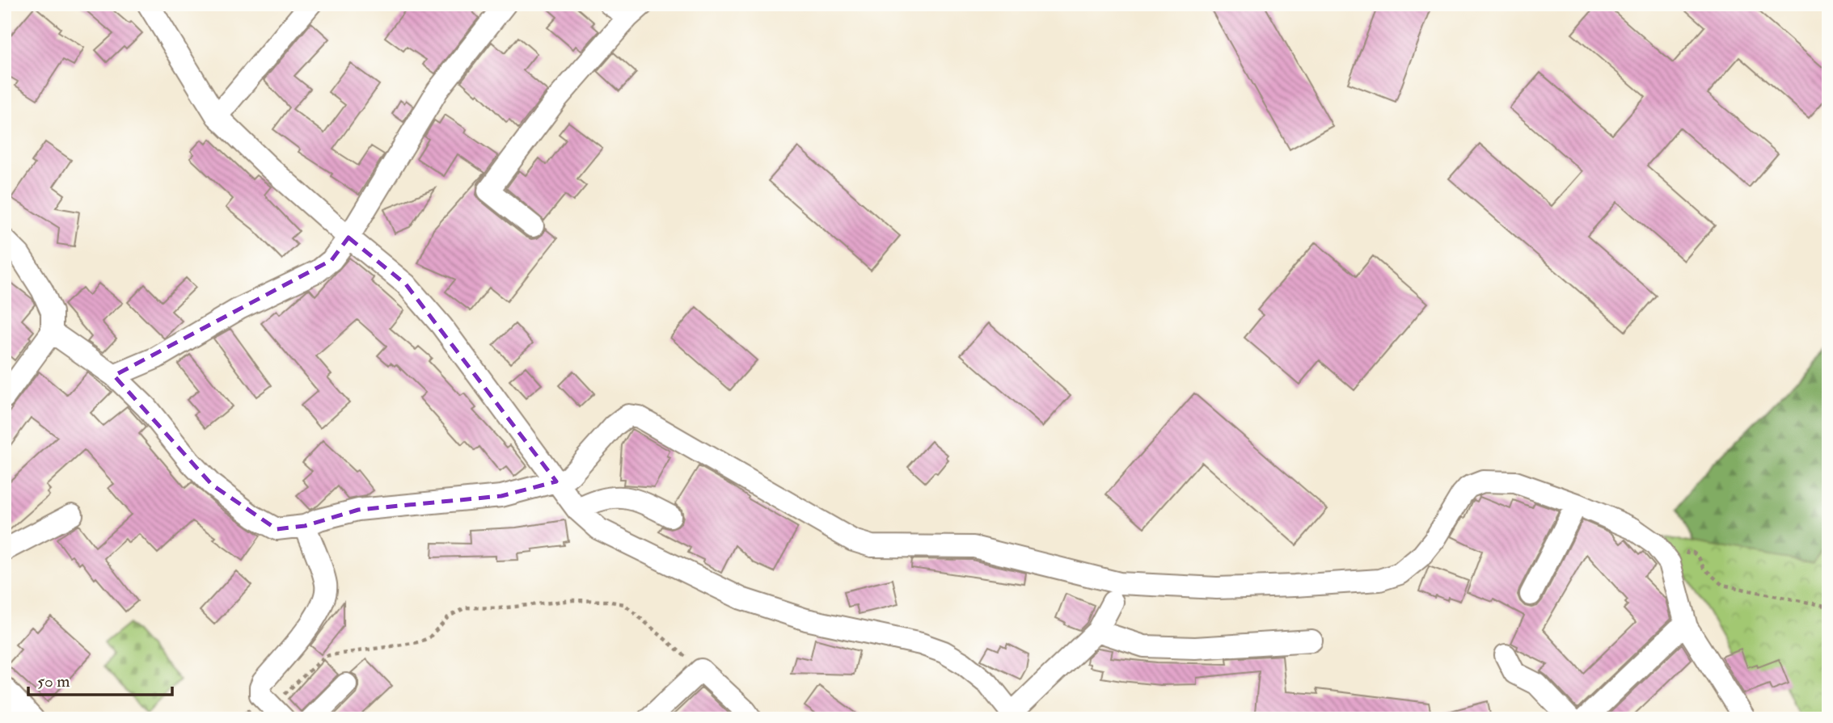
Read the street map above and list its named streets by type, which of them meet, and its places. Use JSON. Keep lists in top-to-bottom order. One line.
{"scale_bar":"50 m"}
